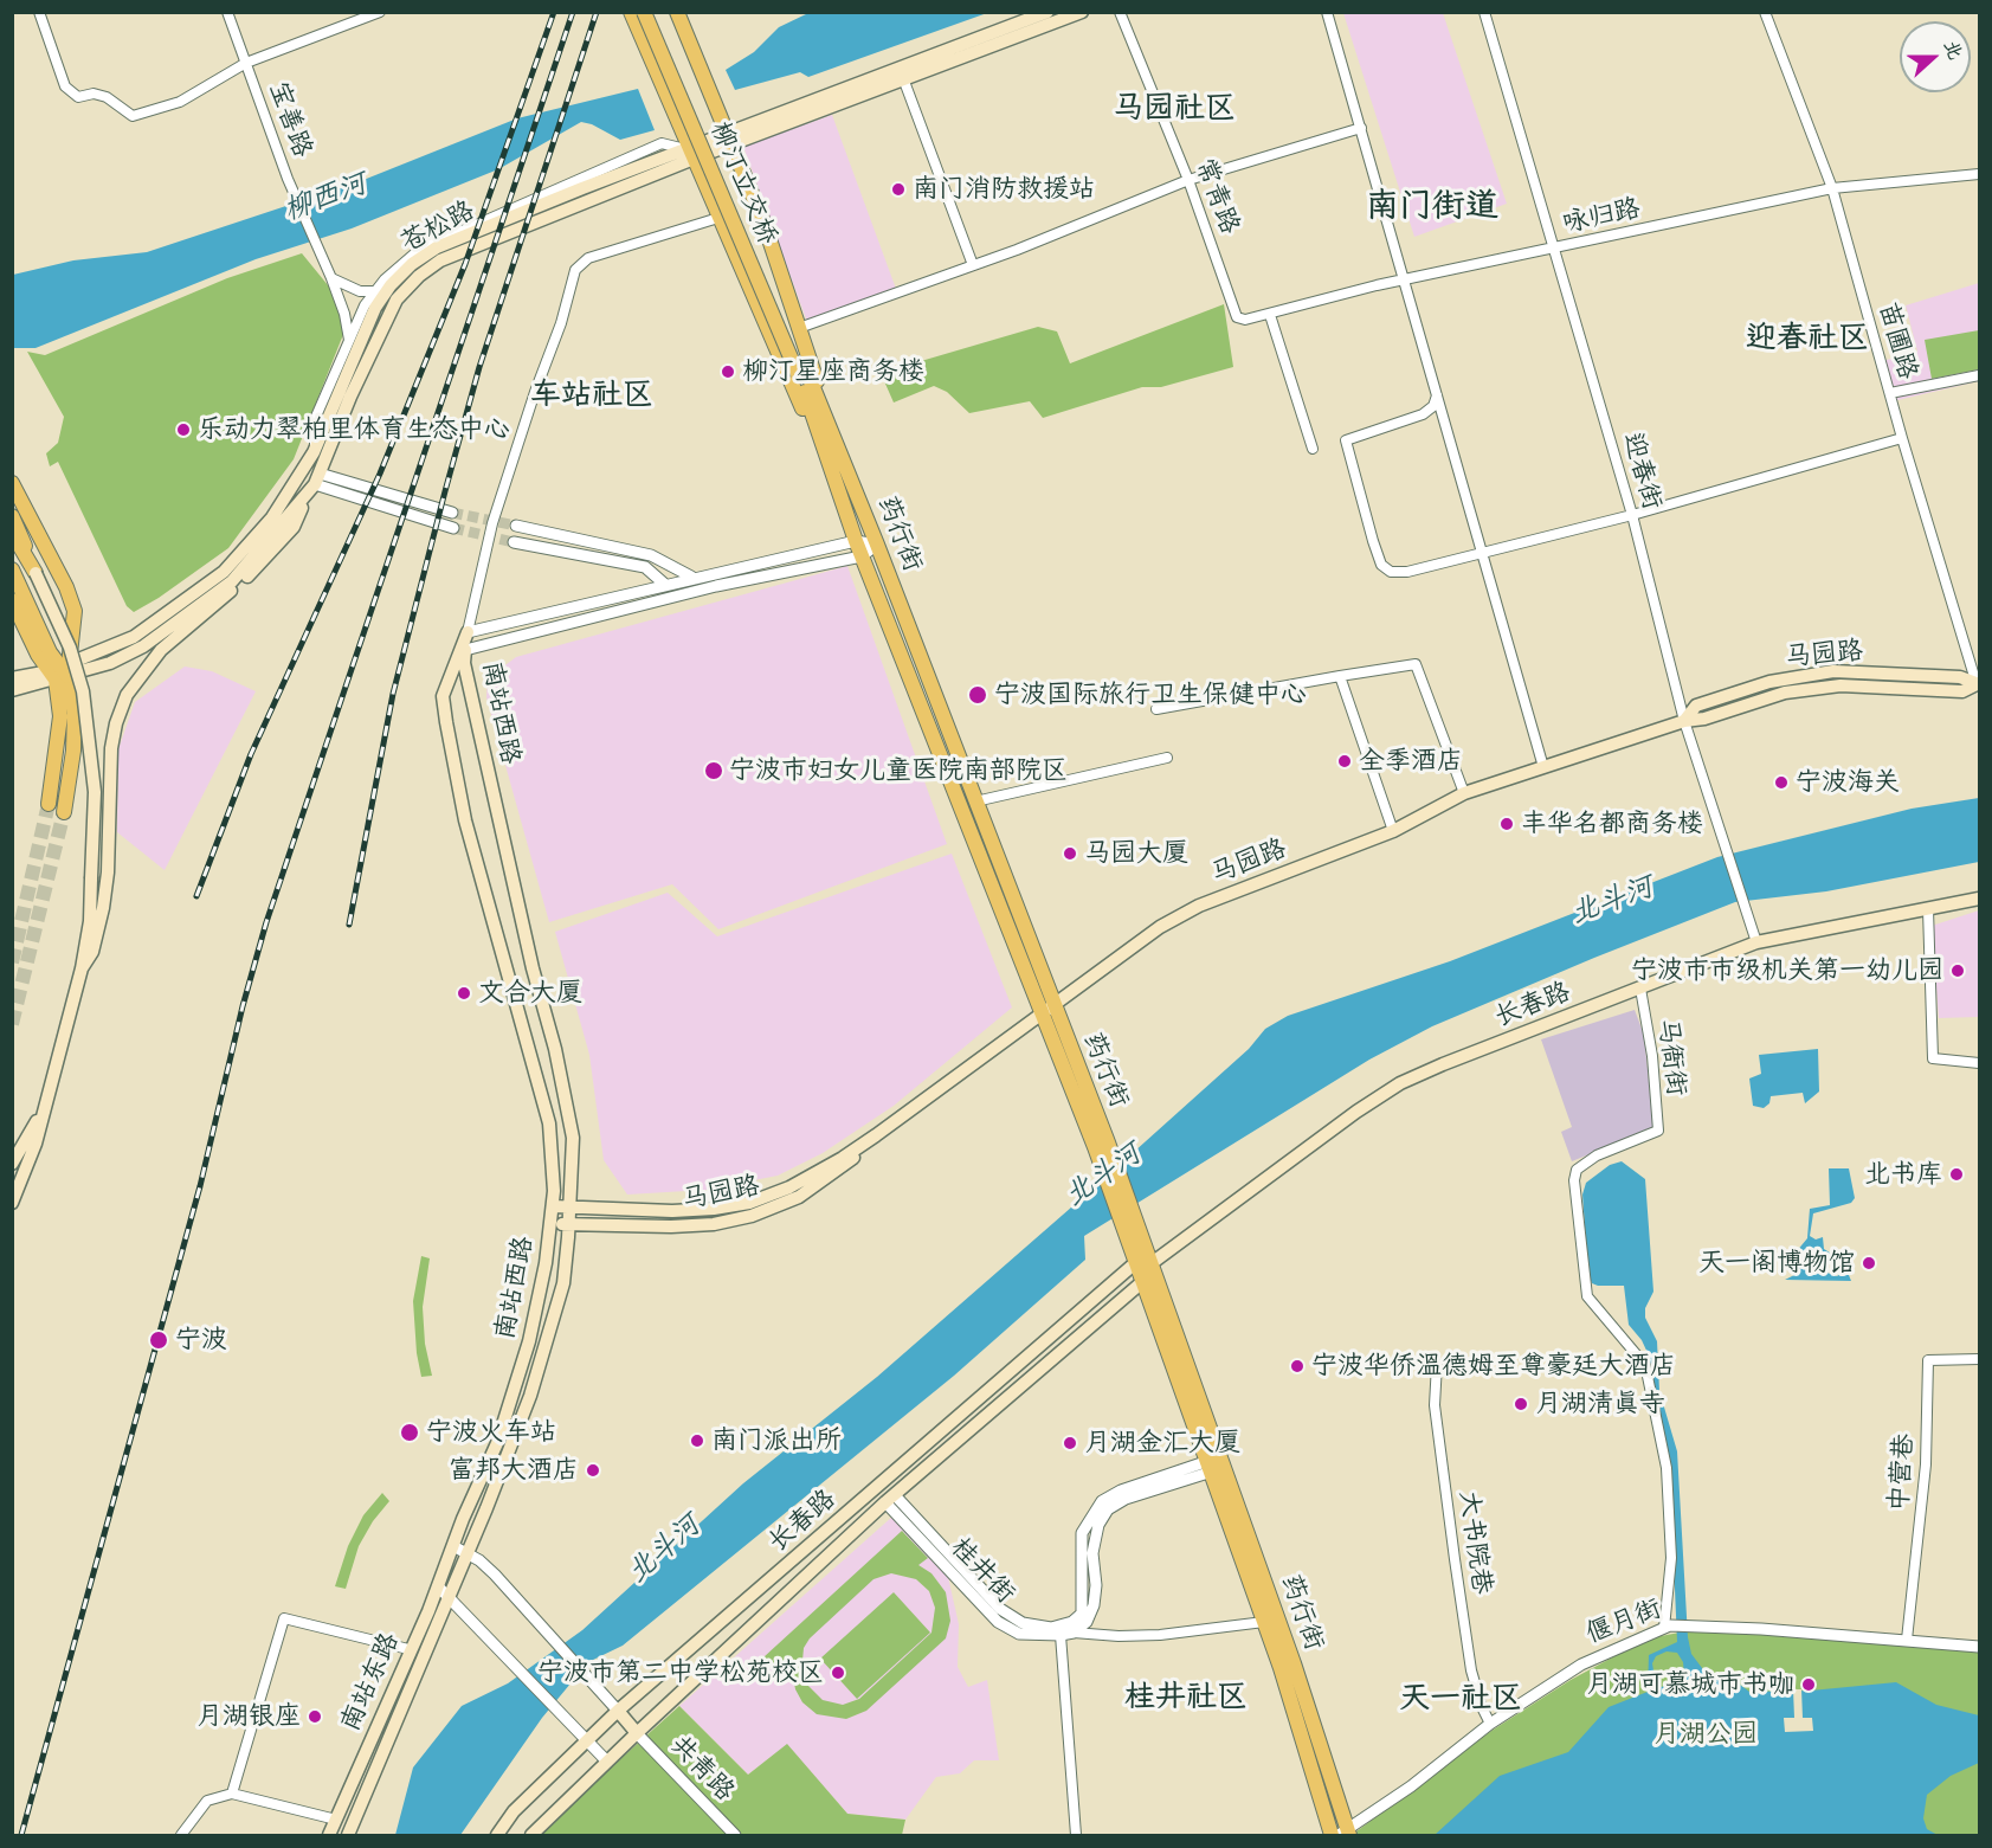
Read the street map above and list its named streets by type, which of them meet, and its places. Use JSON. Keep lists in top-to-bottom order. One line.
{"streets":{"main road":["柳汀立交桥","苍松路","药行街","马园路","南站西路","长春路","南站东路"],"street":["宝善路","常青路","咏归路","苗圃路","迎春街","马衙街","中营巷","大书院巷","桂井街","偃月街","共青路"]},"crossings":[["柳汀立交桥","药行街"],["常青路","咏归路"],["咏归路","苗圃路"],["咏归路","迎春街"],["苗圃路","马园路"],["迎春街","马园路"],["迎春街","长春路"],["药行街","马园路"],["药行街","长春路"],["药行街","桂井街"],["药行街","偃月街"],["马园路","南站西路"],["南站西路","南站东路"],["长春路","马衙街"],["长春路","桂井街"],["长春路","共青路"],["马衙街","偃月街"],["中营巷","偃月街"],["大书院巷","偃月街"]],"districts":["马园社区","南门街道","迎春社区","车站社区","桂井社区","天一社区"],"water":["柳西河","北斗河"],"parks":["月湖公园"],"places":["南门消防救援站","柳汀星座商务楼","乐动力翠柏里体育生态中心","宁波国际旅行卫生保健中心","全季酒店","宁波市妇女儿童医院南部院区","宁波海关","丰华名都商务楼","马园大厦","宁波市市级机关第一幼儿园","文合大厦","北书库","天一阁博物馆","宁波","宁波华侨温德姆至尊豪廷大酒店","月湖清真寺","宁波火车站","南门派出所","月湖金汇大厦","富邦大酒店","宁波市第二中学松苑校区","月湖可慕城市书咖","月湖银座"],"north":"right"}
